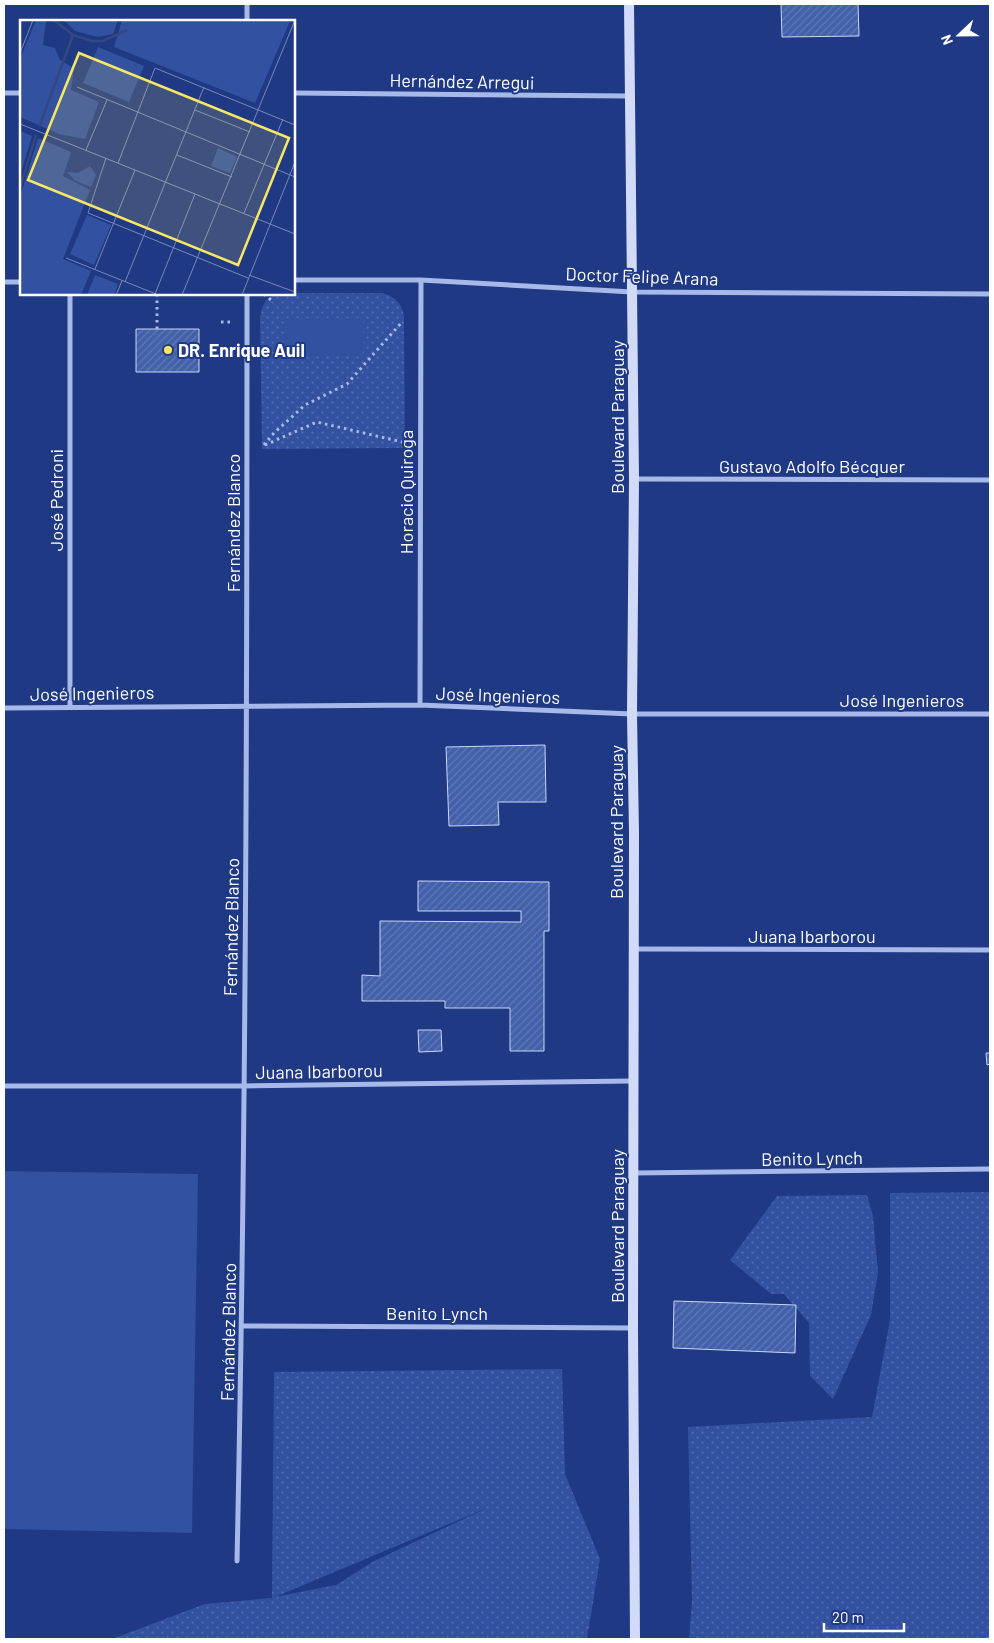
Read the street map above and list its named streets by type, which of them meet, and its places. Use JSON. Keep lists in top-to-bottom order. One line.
{"streets":{"street":["Hernández Arregui","Doctor Felipe Arana","Boulevard Paraguay","Gustavo Adolfo Bécquer","Horacio Quiroga","José Pedroni","Fernández Blanco","José Ingenieros","Juana Ibarborou","Benito Lynch"]},"crossings":[["Hernández Arregui","Boulevard Paraguay"],["Doctor Felipe Arana","Boulevard Paraguay"],["Doctor Felipe Arana","Horacio Quiroga"],["Boulevard Paraguay","Gustavo Adolfo Bécquer"],["Boulevard Paraguay","José Ingenieros"],["Boulevard Paraguay","Juana Ibarborou"],["Boulevard Paraguay","Benito Lynch"],["Horacio Quiroga","José Ingenieros"],["José Pedroni","José Ingenieros"],["Fernández Blanco","José Ingenieros"],["Fernández Blanco","Juana Ibarborou"],["Fernández Blanco","Benito Lynch"]],"places":["DR. Enrique Auil"],"scale_bar":"20 m","north":"left"}
